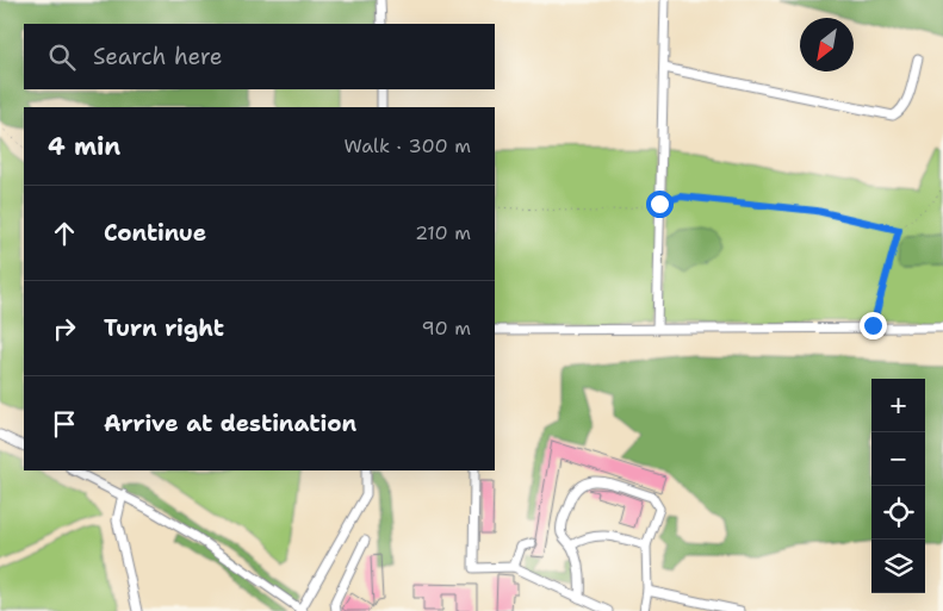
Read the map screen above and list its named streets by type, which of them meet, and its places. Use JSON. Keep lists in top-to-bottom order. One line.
{"north":"bottom left","page":{"search":"Search here","heading":["4 min","Walk · 300 m"],"list":[["Continue","210 m"],["Turn right","90 m"],"Arrive at destination"],"map_buttons":["+","−"]}}
